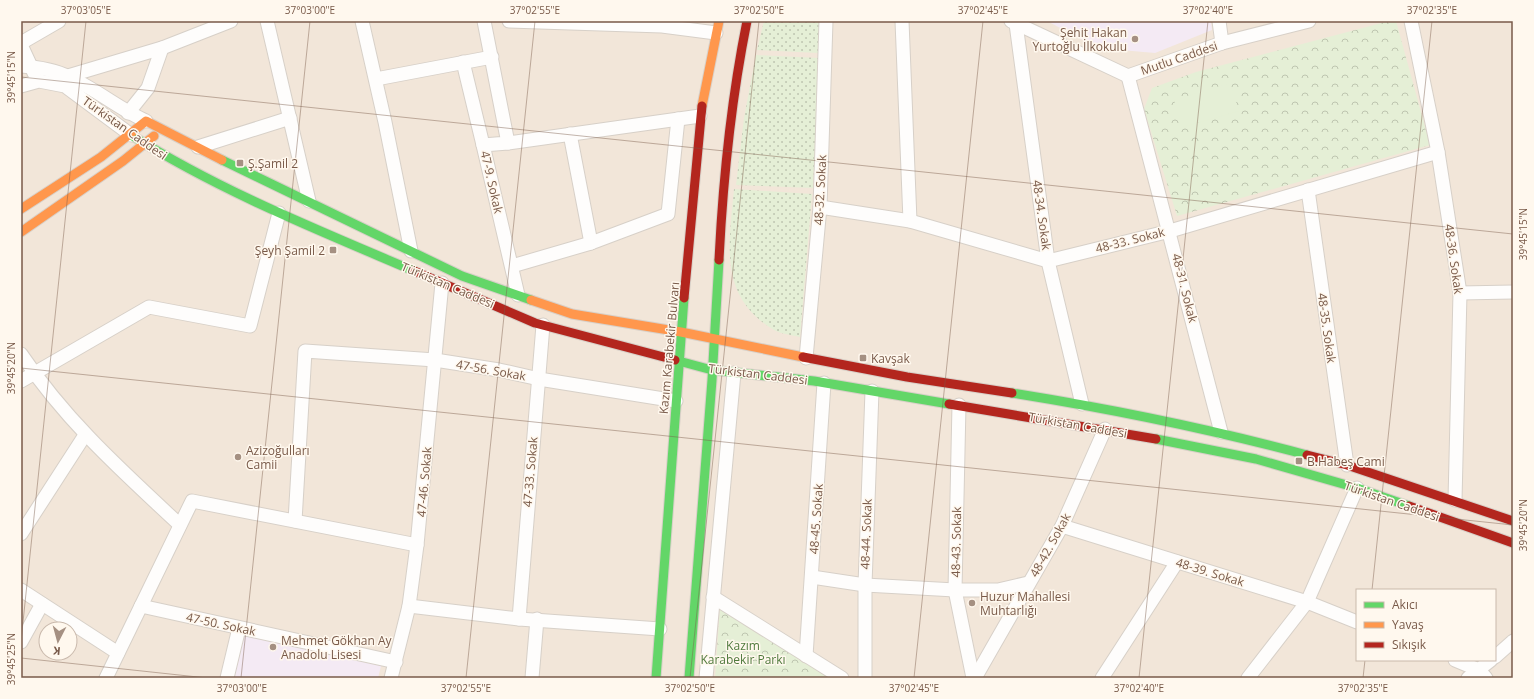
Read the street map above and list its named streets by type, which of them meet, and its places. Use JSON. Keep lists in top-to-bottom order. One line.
{"streets":{"street":["Mutlu Caddesi","Türkistan Caddesi","47-9. Sokak","48-32. Sokak","48-34. Sokak","48-33. Sokak","48-36. Sokak","48-31. Sokak","48-35. Sokak","Kazım Karabekir Bulvarı","47-56. Sokak","47-33. Sokak","47-46. Sokak","48-45. Sokak","48-44. Sokak","48-43. Sokak","48-42. Sokak","48-39. Sokak","47-50. Sokak"]},"crossings":[["Mutlu Caddesi","48-34. Sokak"],["Mutlu Caddesi","48-31. Sokak"],["Türkistan Caddesi","47-9. Sokak"],["Türkistan Caddesi","48-32. Sokak"],["Türkistan Caddesi","48-34. Sokak"],["Türkistan Caddesi","48-36. Sokak"],["Türkistan Caddesi","48-31. Sokak"],["Türkistan Caddesi","48-35. Sokak"],["Türkistan Caddesi","Kazım Karabekir Bulvarı"],["Türkistan Caddesi","47-33. Sokak"],["Türkistan Caddesi","47-46. Sokak"],["Türkistan Caddesi","48-45. Sokak"],["Türkistan Caddesi","48-44. Sokak"],["Türkistan Caddesi","48-43. Sokak"],["Türkistan Caddesi","48-42. Sokak"],["48-32. Sokak","48-33. Sokak"],["48-34. Sokak","48-33. Sokak"],["48-33. Sokak","48-36. Sokak"],["48-33. Sokak","48-31. Sokak"],["48-33. Sokak","48-35. Sokak"],["Kazım Karabekir Bulvarı","47-56. Sokak"],["47-56. Sokak","47-33. Sokak"],["47-56. Sokak","47-46. Sokak"],["47-46. Sokak","47-50. Sokak"],["48-43. Sokak","48-42. Sokak"],["48-42. Sokak","48-39. Sokak"]],"parks":["Kazım Karabekir Parkı"],"places":{"other":["Şehit Hakan Yurtoğlu İlkokulu","Azizoğulları Camii","Huzur Mahallesi Muhtarlığı","Mehmet Gökhan Ay Anadolu Lisesi"],"transit":["Ş.Şamil 2","Şeyh Şamil 2","Kavşak","B.Habeş Cami"]},"legend":["Akıcı","Yavaş","Sıkışık"],"north":"bottom","coordinates":["37°03'05\"E","37°03'00\"E","37°02'55\"E","37°02'50\"E","37°02'45\"E","37°02'40\"E","37°02'35\"E","39°45'15\"N","39°45'20\"N","39°45'25\"N"]}
